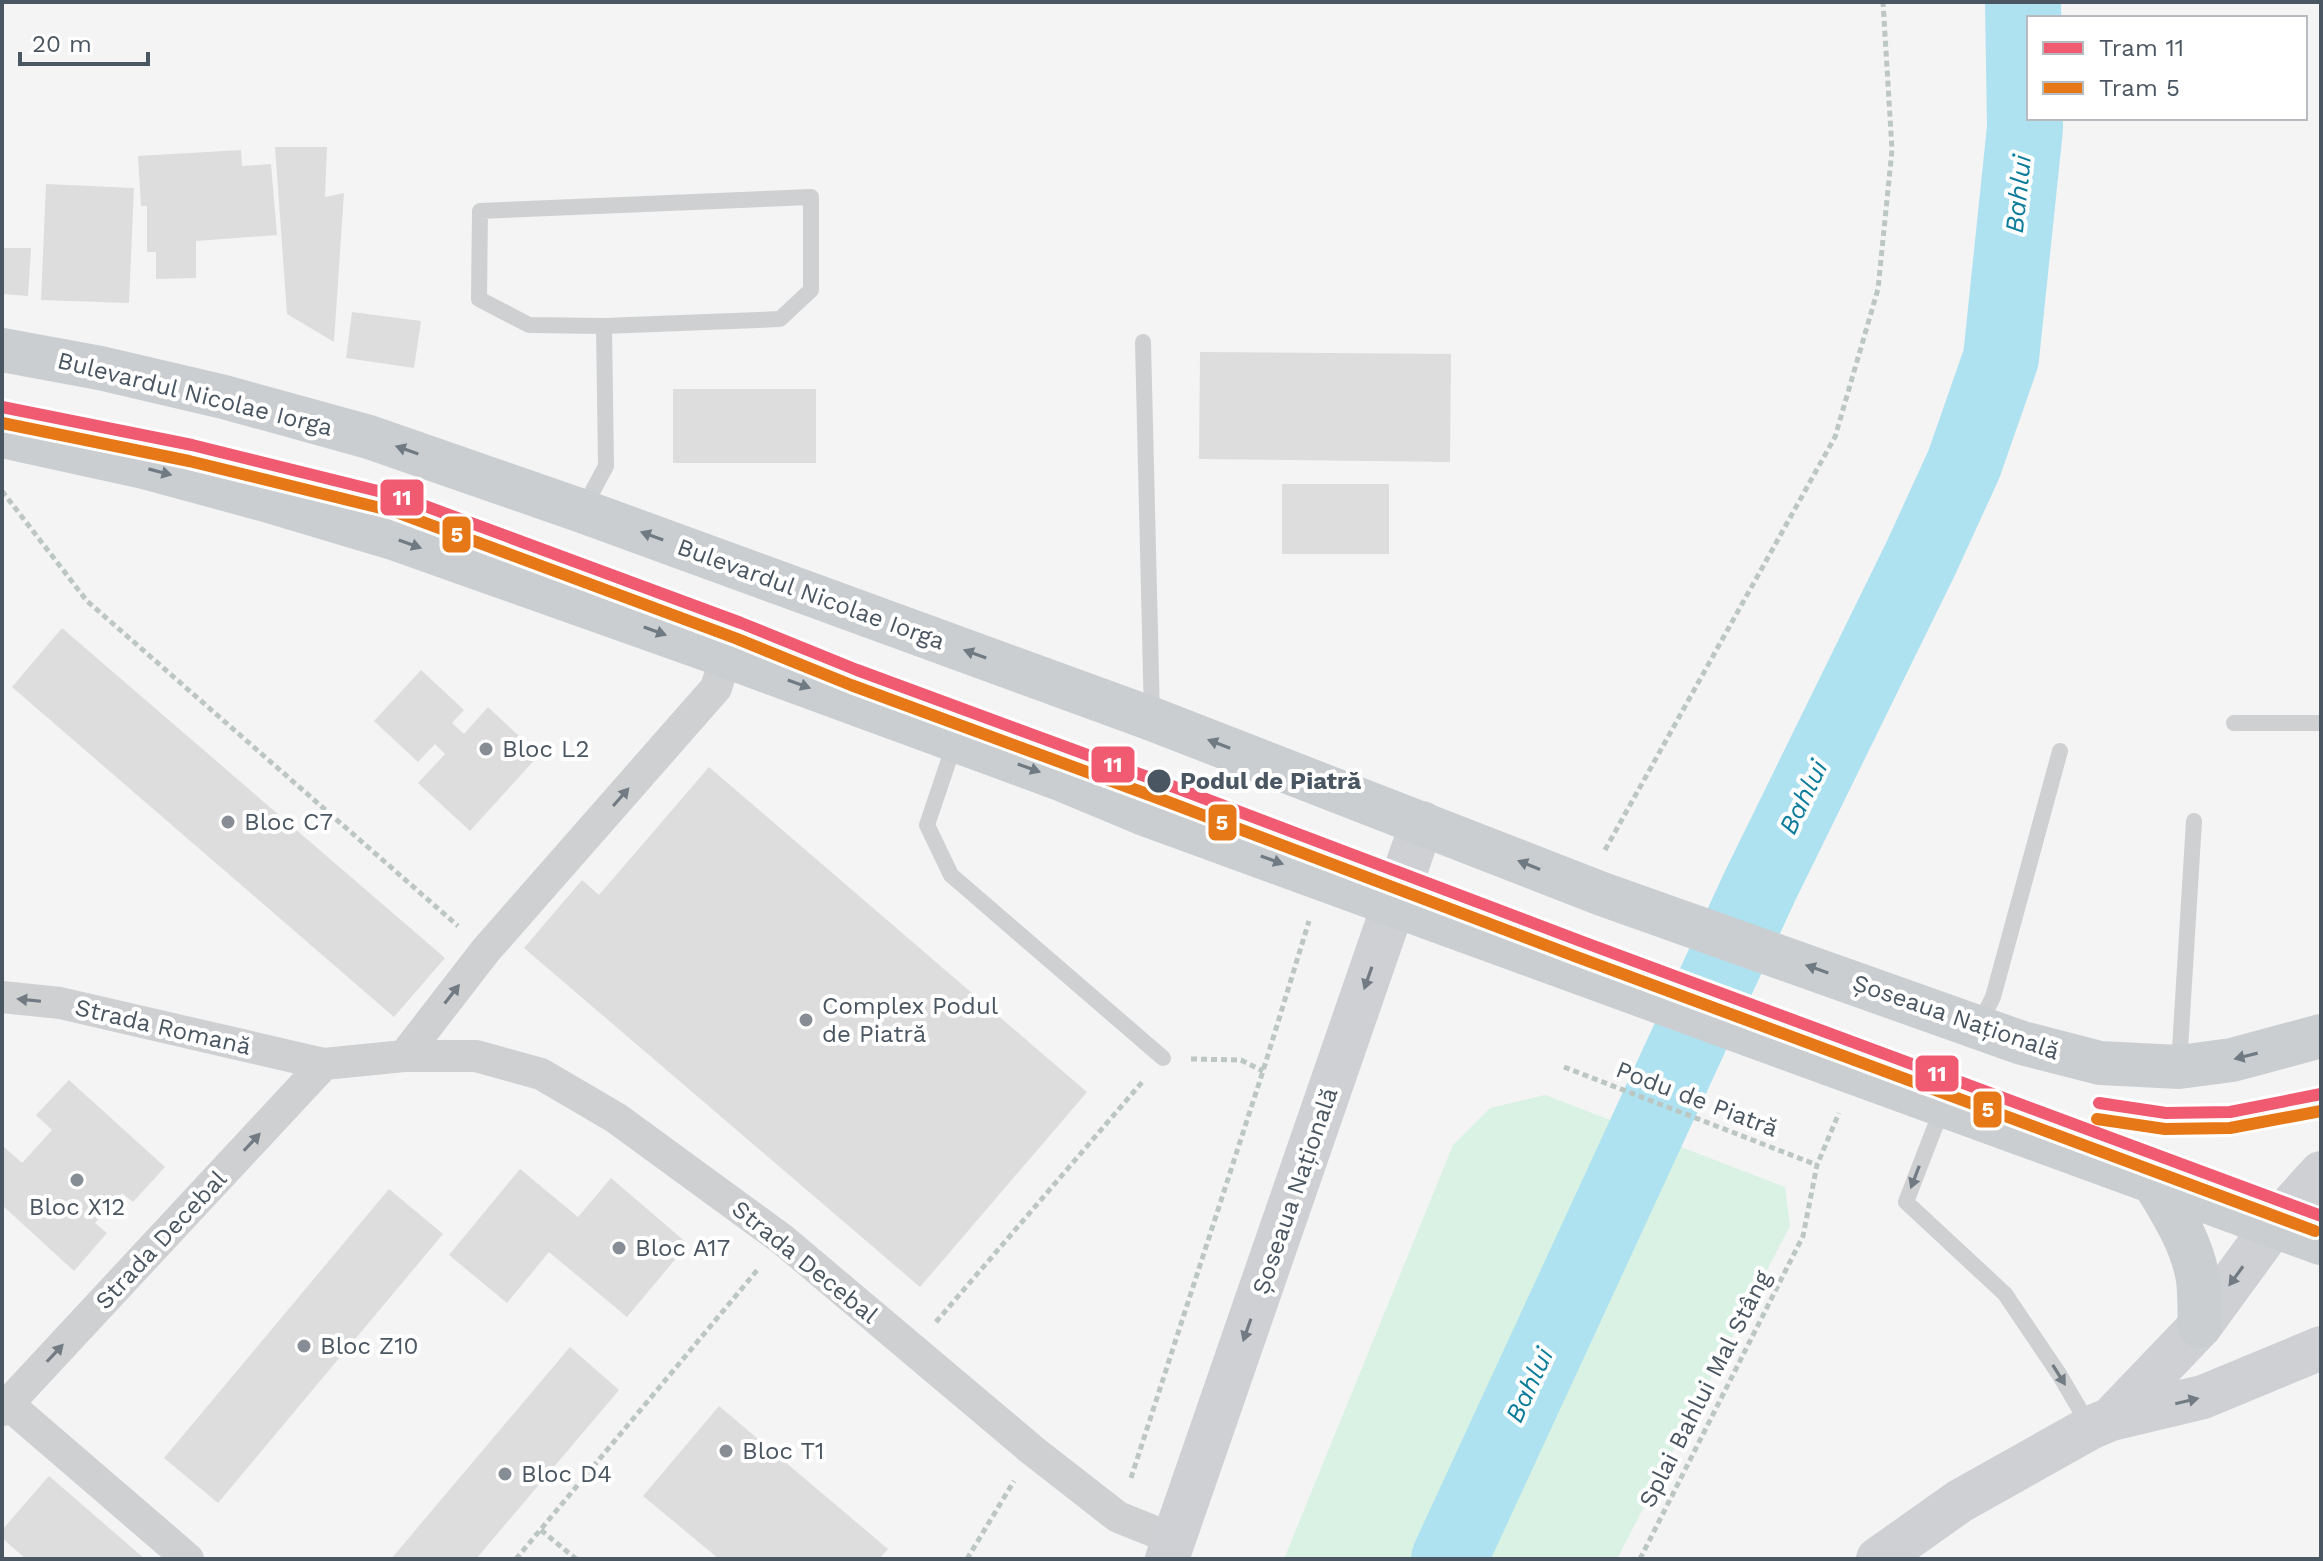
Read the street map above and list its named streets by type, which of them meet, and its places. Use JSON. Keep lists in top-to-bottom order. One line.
{"streets":{"main road":["Bulevardul Nicolae Iorga","Șoseaua Națională"],"street":["Strada Romană","Strada Decebal"],"path":["Podu de Piatră","Splai Bahlui Mal Stâng"]},"crossings":[["Bulevardul Nicolae Iorga","Șoseaua Națională"],["Șoseaua Națională","Strada Decebal"],["Strada Romană","Strada Decebal"],["Podu de Piatră","Splai Bahlui Mal Stâng"]],"one_way":["Strada Romană"],"water":["Bahlui"],"places":["Bloc L2","Podul de Piatră","Bloc C7","Complex Podul de Piatră","Bloc X12","Bloc A17","Bloc Z10","Bloc T1","Bloc D4"],"lines":["tram line 11","tram line 5"],"legend":["Tram 11","Tram 5"],"scale_bar":"20 m"}
